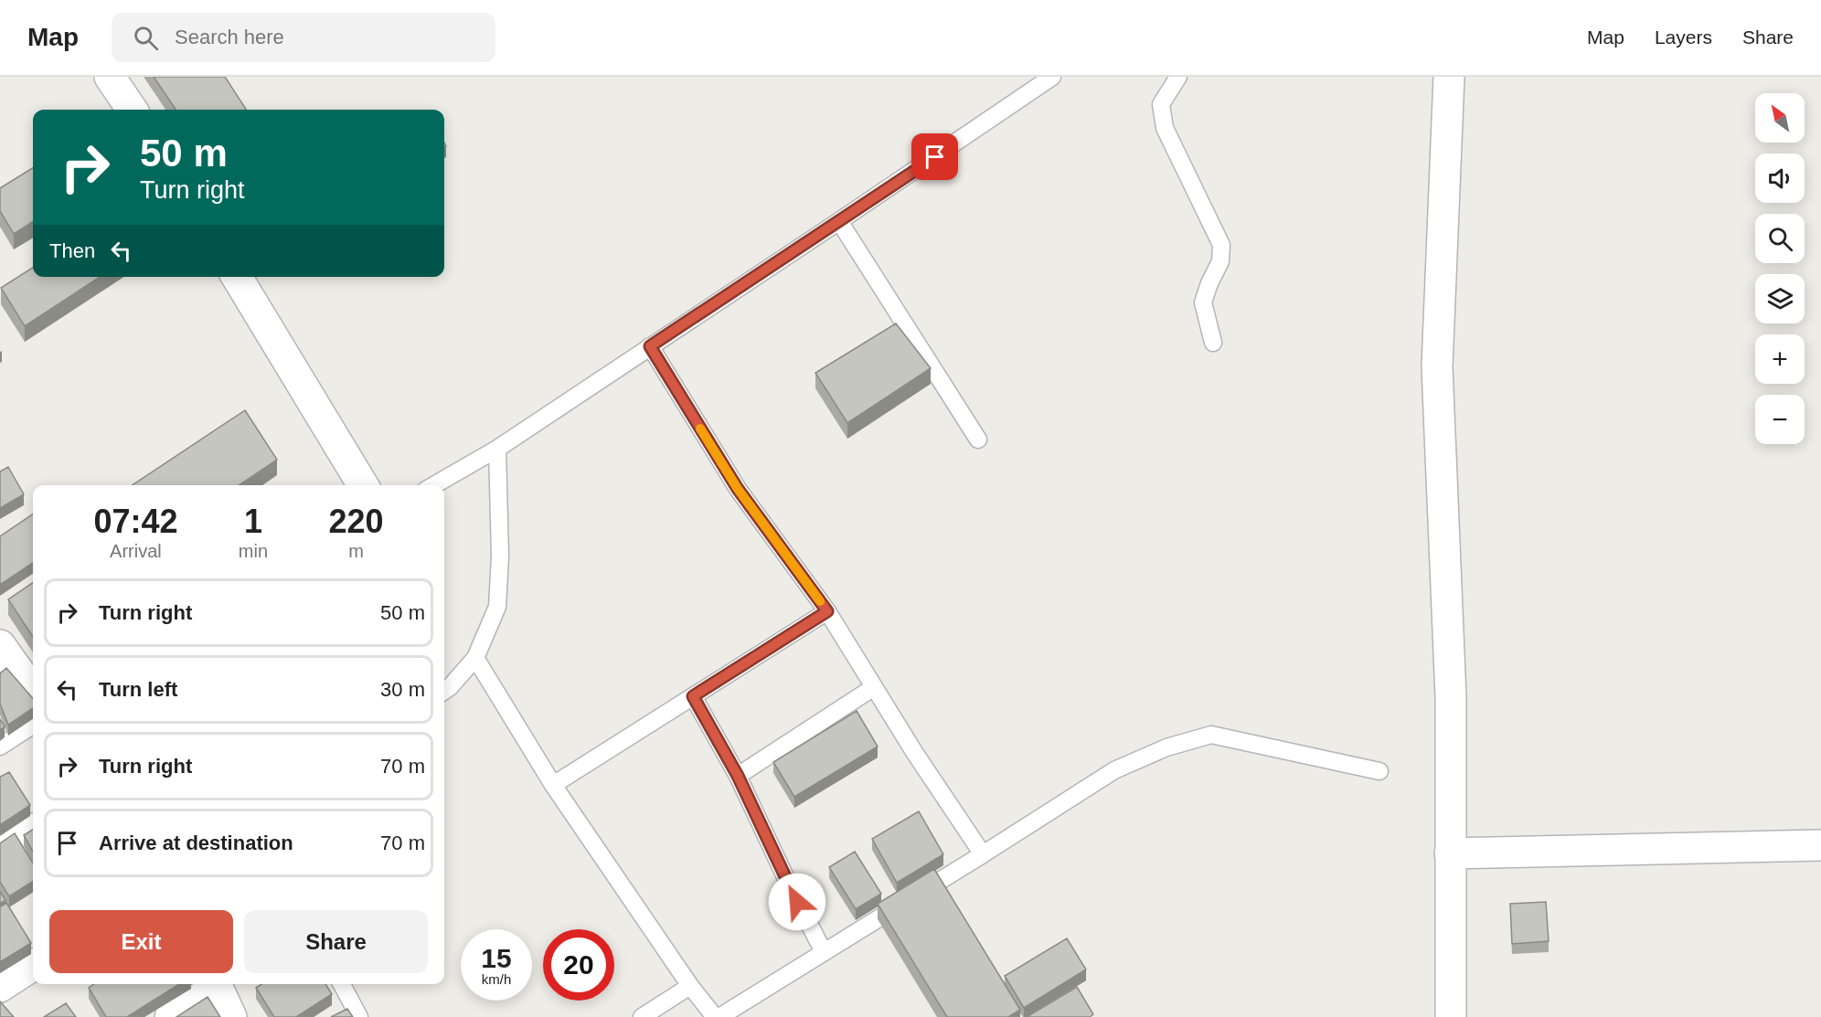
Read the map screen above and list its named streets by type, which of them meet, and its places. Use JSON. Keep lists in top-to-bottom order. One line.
{"north":"top left","page":{"header":"Map","search":"Search here","nav":["Map","Layers","Share"],"map_buttons":["+","−"],"turn":["50 m","Turn right"],"then":"Then","eta":["07:42","Arrival","1","min","220","m"],"list":[{"name":"Turn right","value":"50 m"},{"name":"Turn left","value":"30 m"},{"name":"Turn right","value":"70 m"},{"name":"Arrive at destination","value":"70 m"}],"buttons":["Exit","Share"],"speed":"15 km/h","limit":"20"}}
